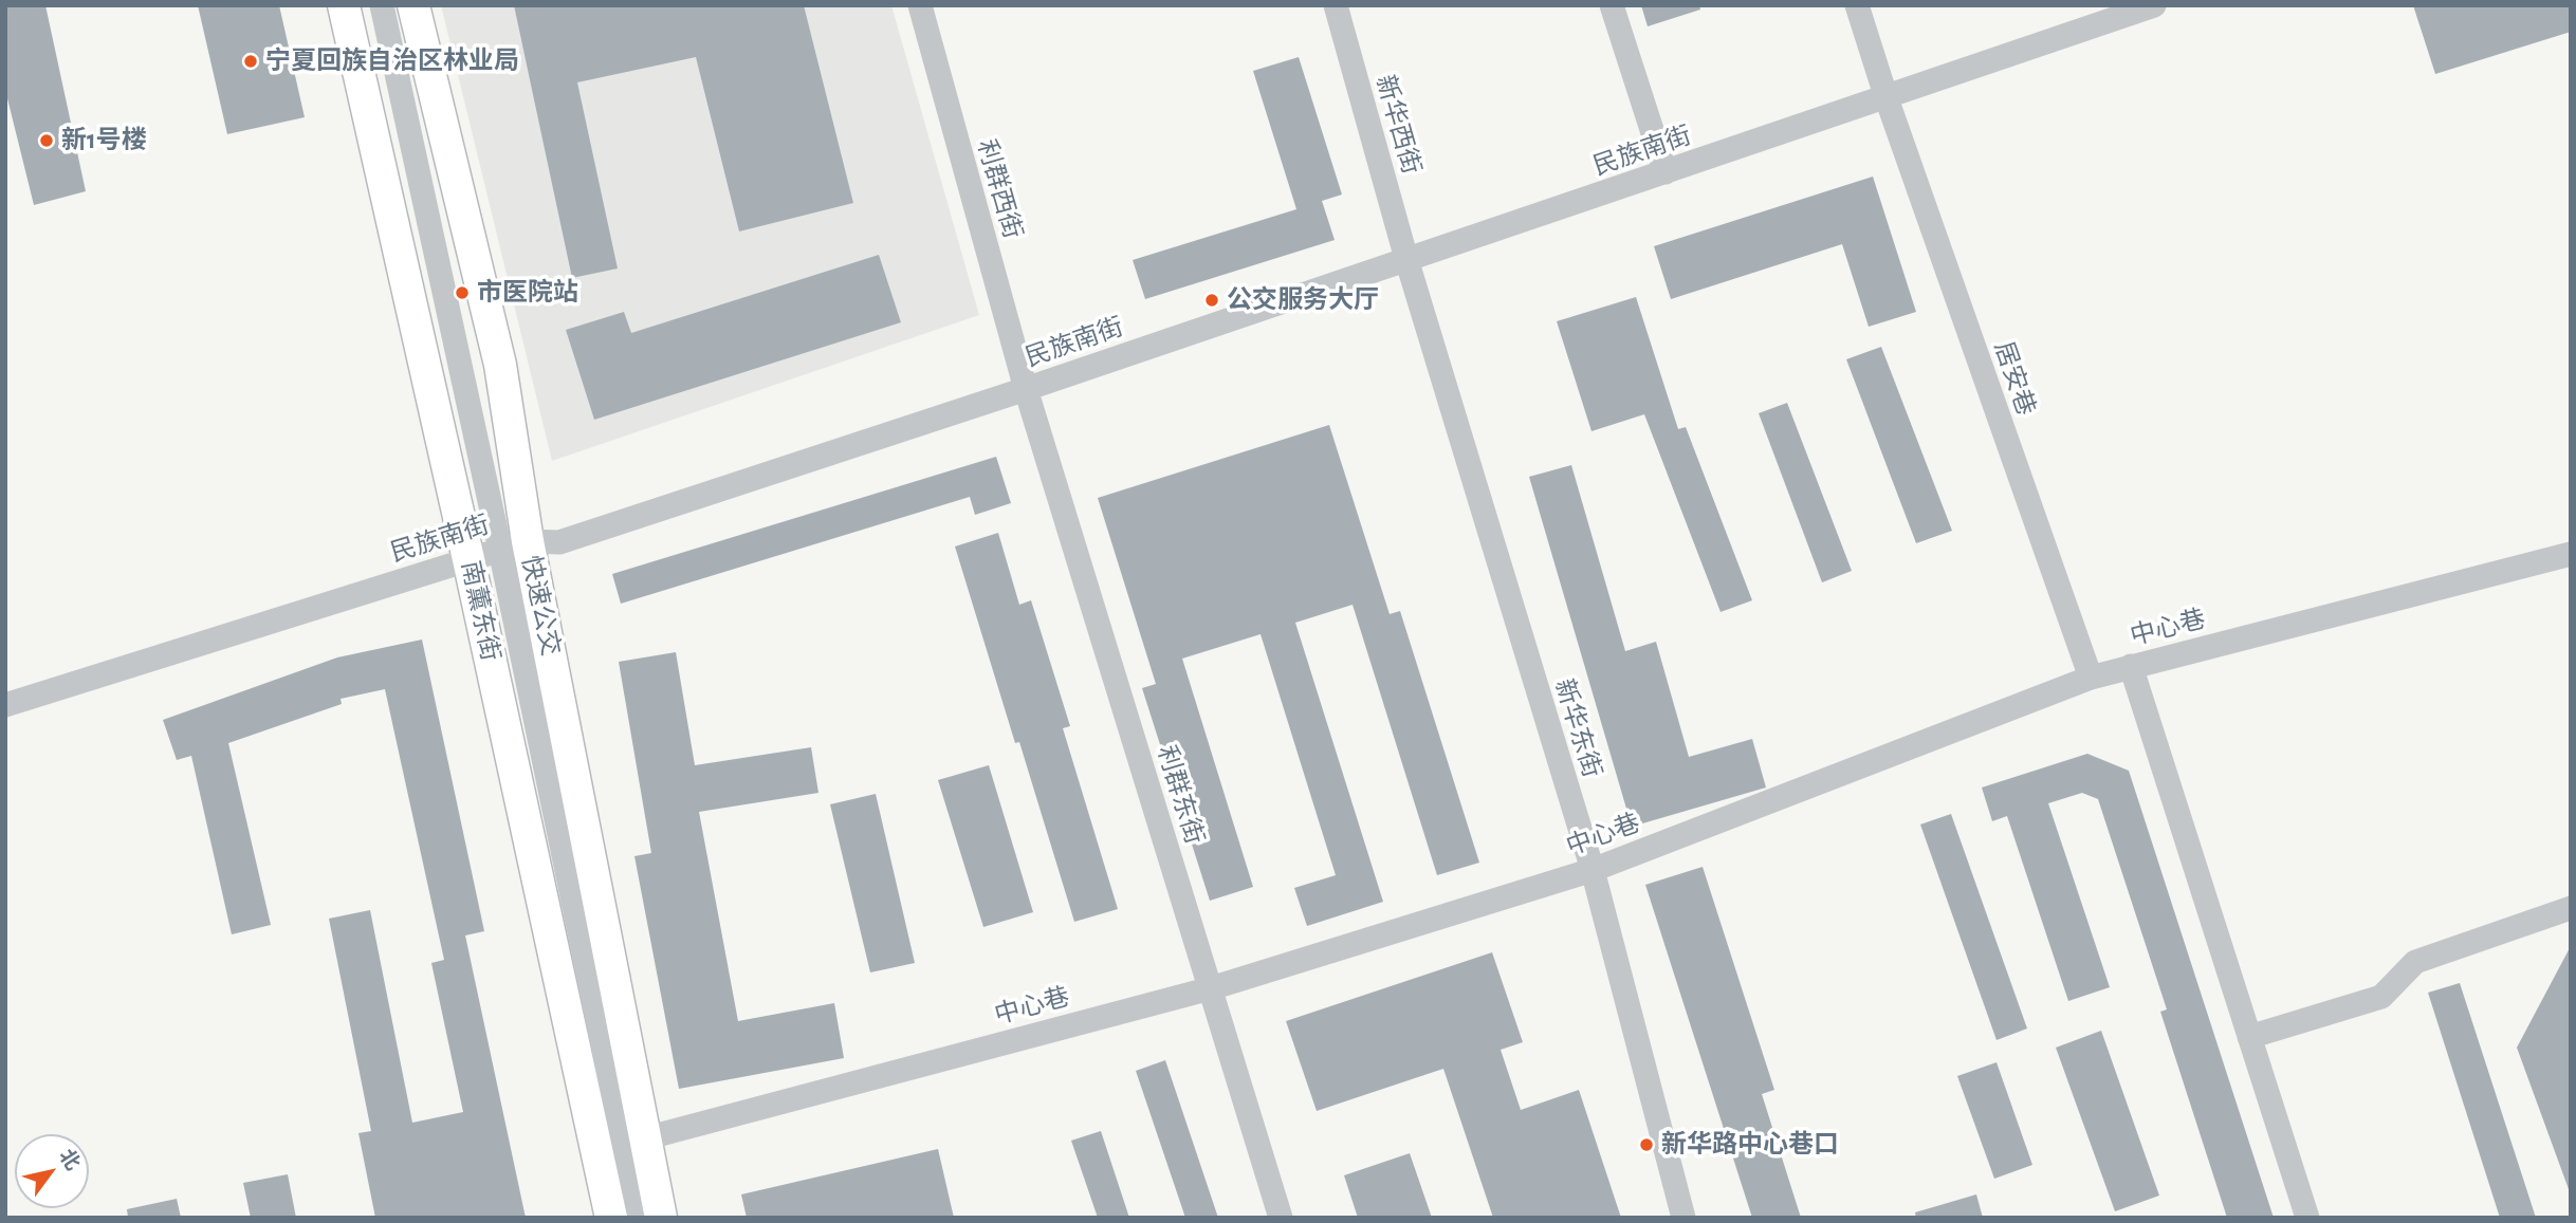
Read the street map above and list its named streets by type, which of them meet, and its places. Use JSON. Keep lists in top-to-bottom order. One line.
{"streets":{"main road":["南薰东街"],"street":["新华西街","民族南街","利群西街","居安巷","快速公交","中心巷","新华东街","利群东街"]},"crossings":[["新华西街","民族南街"],["新华西街","新华东街"],["民族南街","利群西街"],["民族南街","居安巷"],["民族南街","快速公交"],["民族南街","南薰东街"],["民族南街","新华东街"],["民族南街","利群东街"],["利群西街","利群东街"],["居安巷","中心巷"],["中心巷","新华东街"],["中心巷","利群东街"]],"places":["宁夏回族自治区林业局","新1号楼","市医院站","公交服务大厅","新华路中心巷口"],"north":"top right"}
